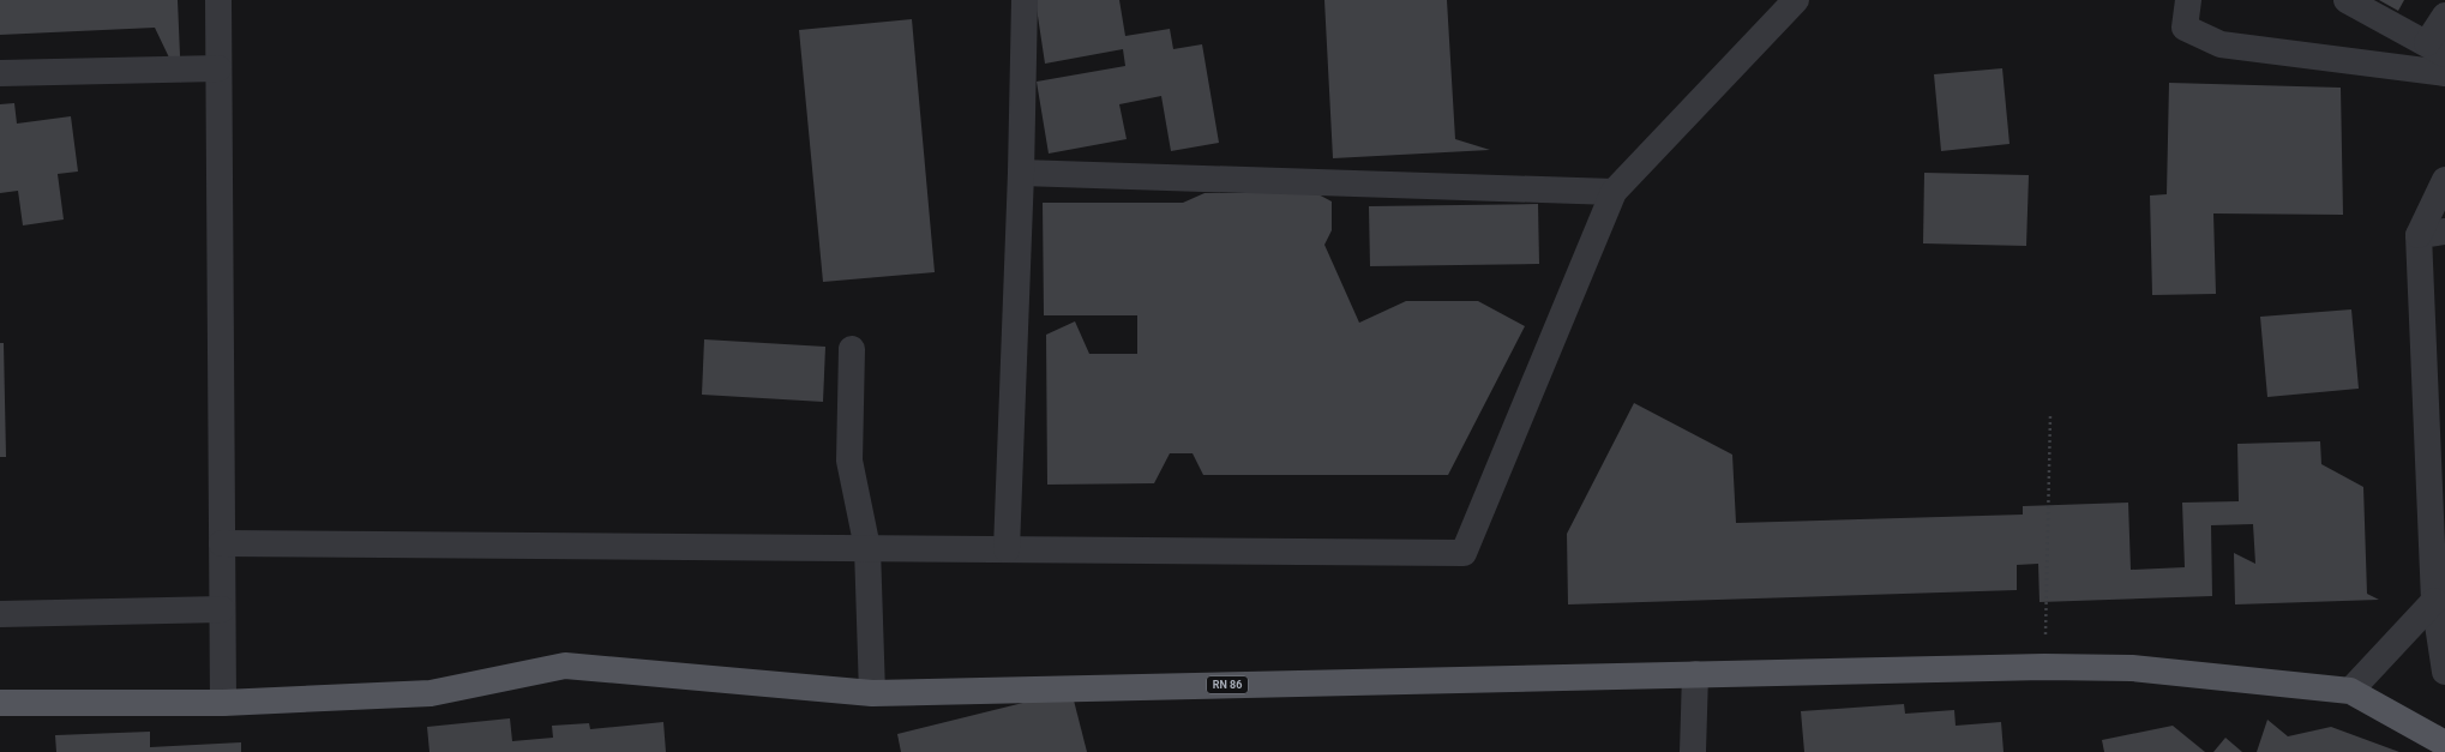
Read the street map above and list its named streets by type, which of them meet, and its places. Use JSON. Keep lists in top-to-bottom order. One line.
{"streets":{"main road":["RN 86"]}}
